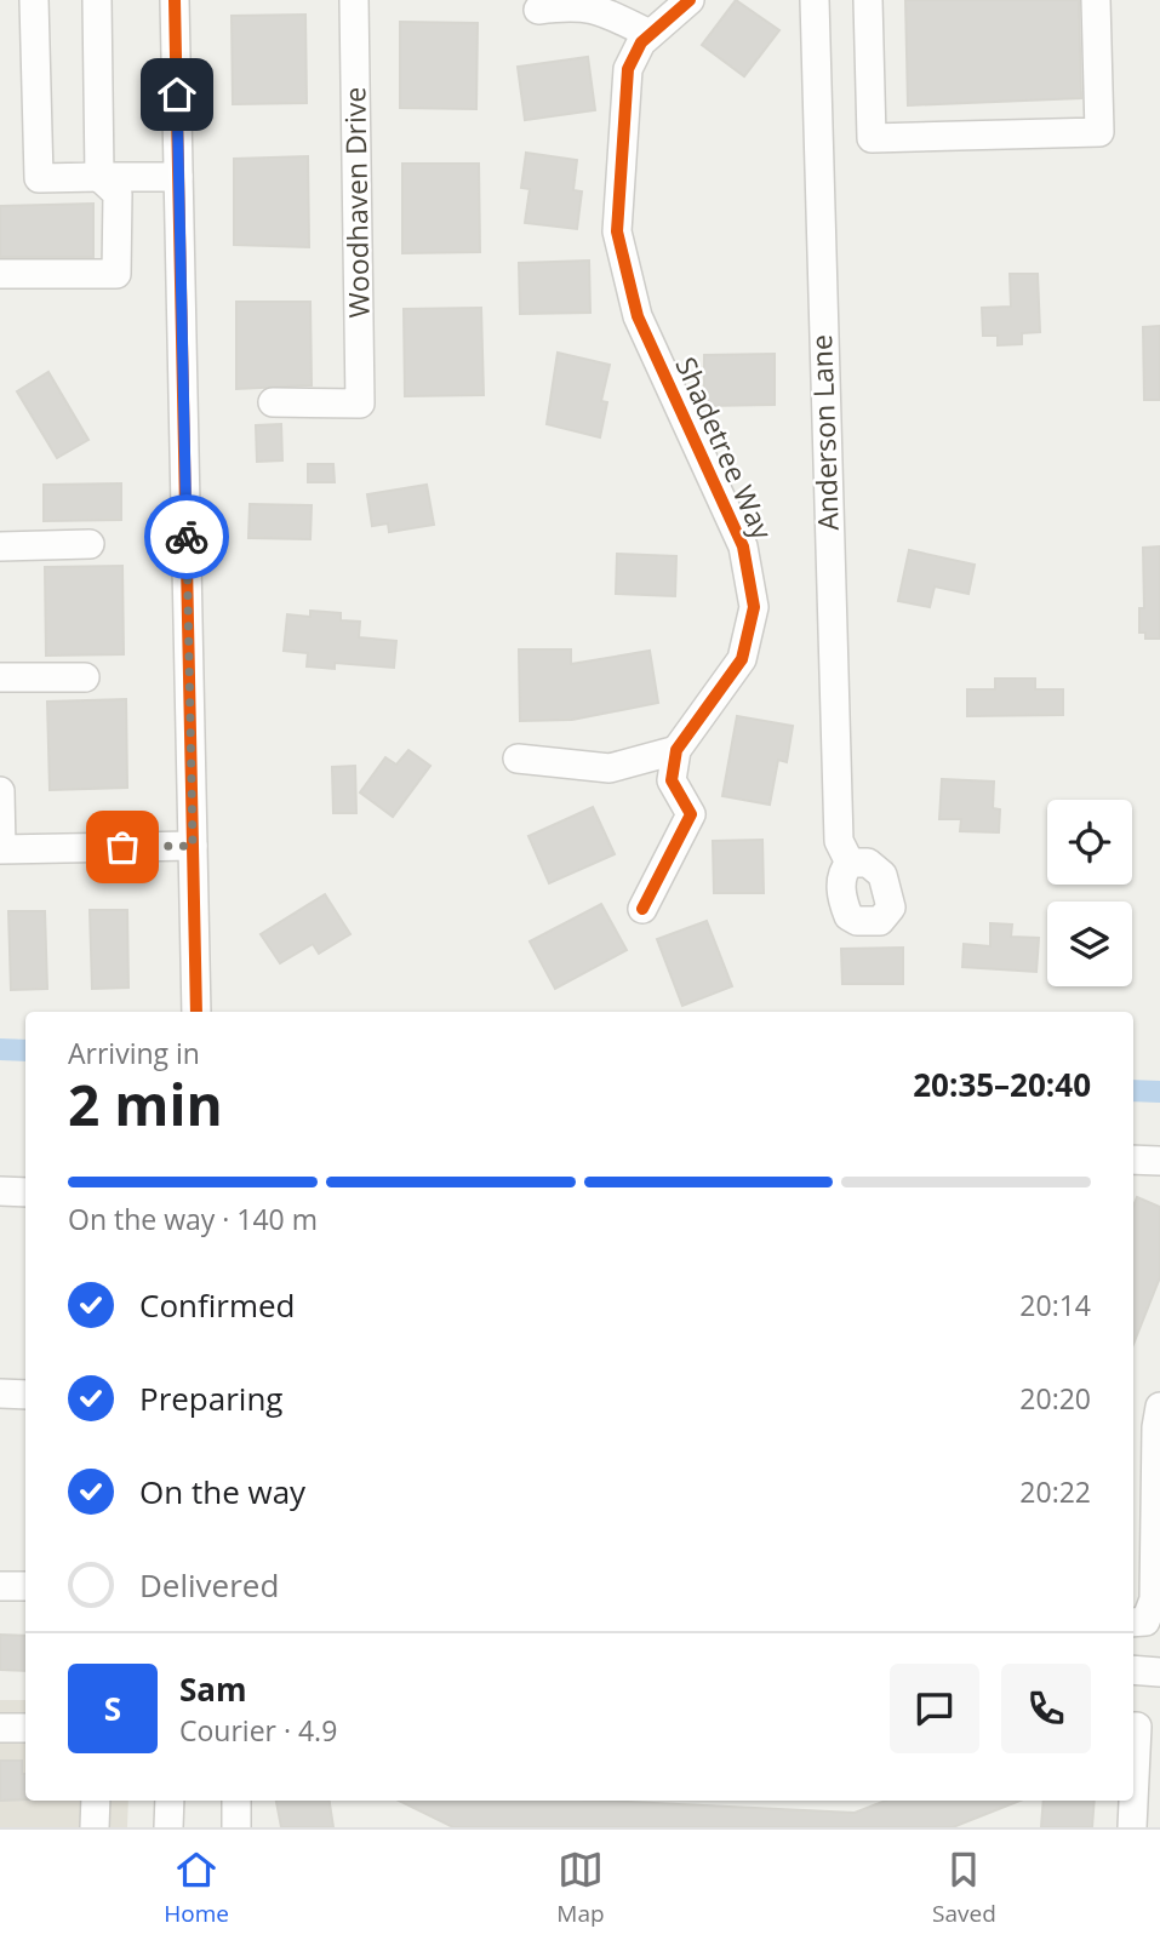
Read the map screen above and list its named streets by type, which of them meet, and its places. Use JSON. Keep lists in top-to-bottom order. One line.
{"streets":{"street":["Woodhaven Drive","Anderson Lane","Shadetree Way"]},"page":{"heading":["2 min","Arriving in","20:35–20:40"],"panel":["Sam","Courier · 4.9"],"bar":"On the way · 140 m","list":[["Confirmed","20:14"],["Preparing","20:20"],["On the way","20:22"],"Delivered"],"round":"S","tabs":["Home","Map","Saved"]}}
